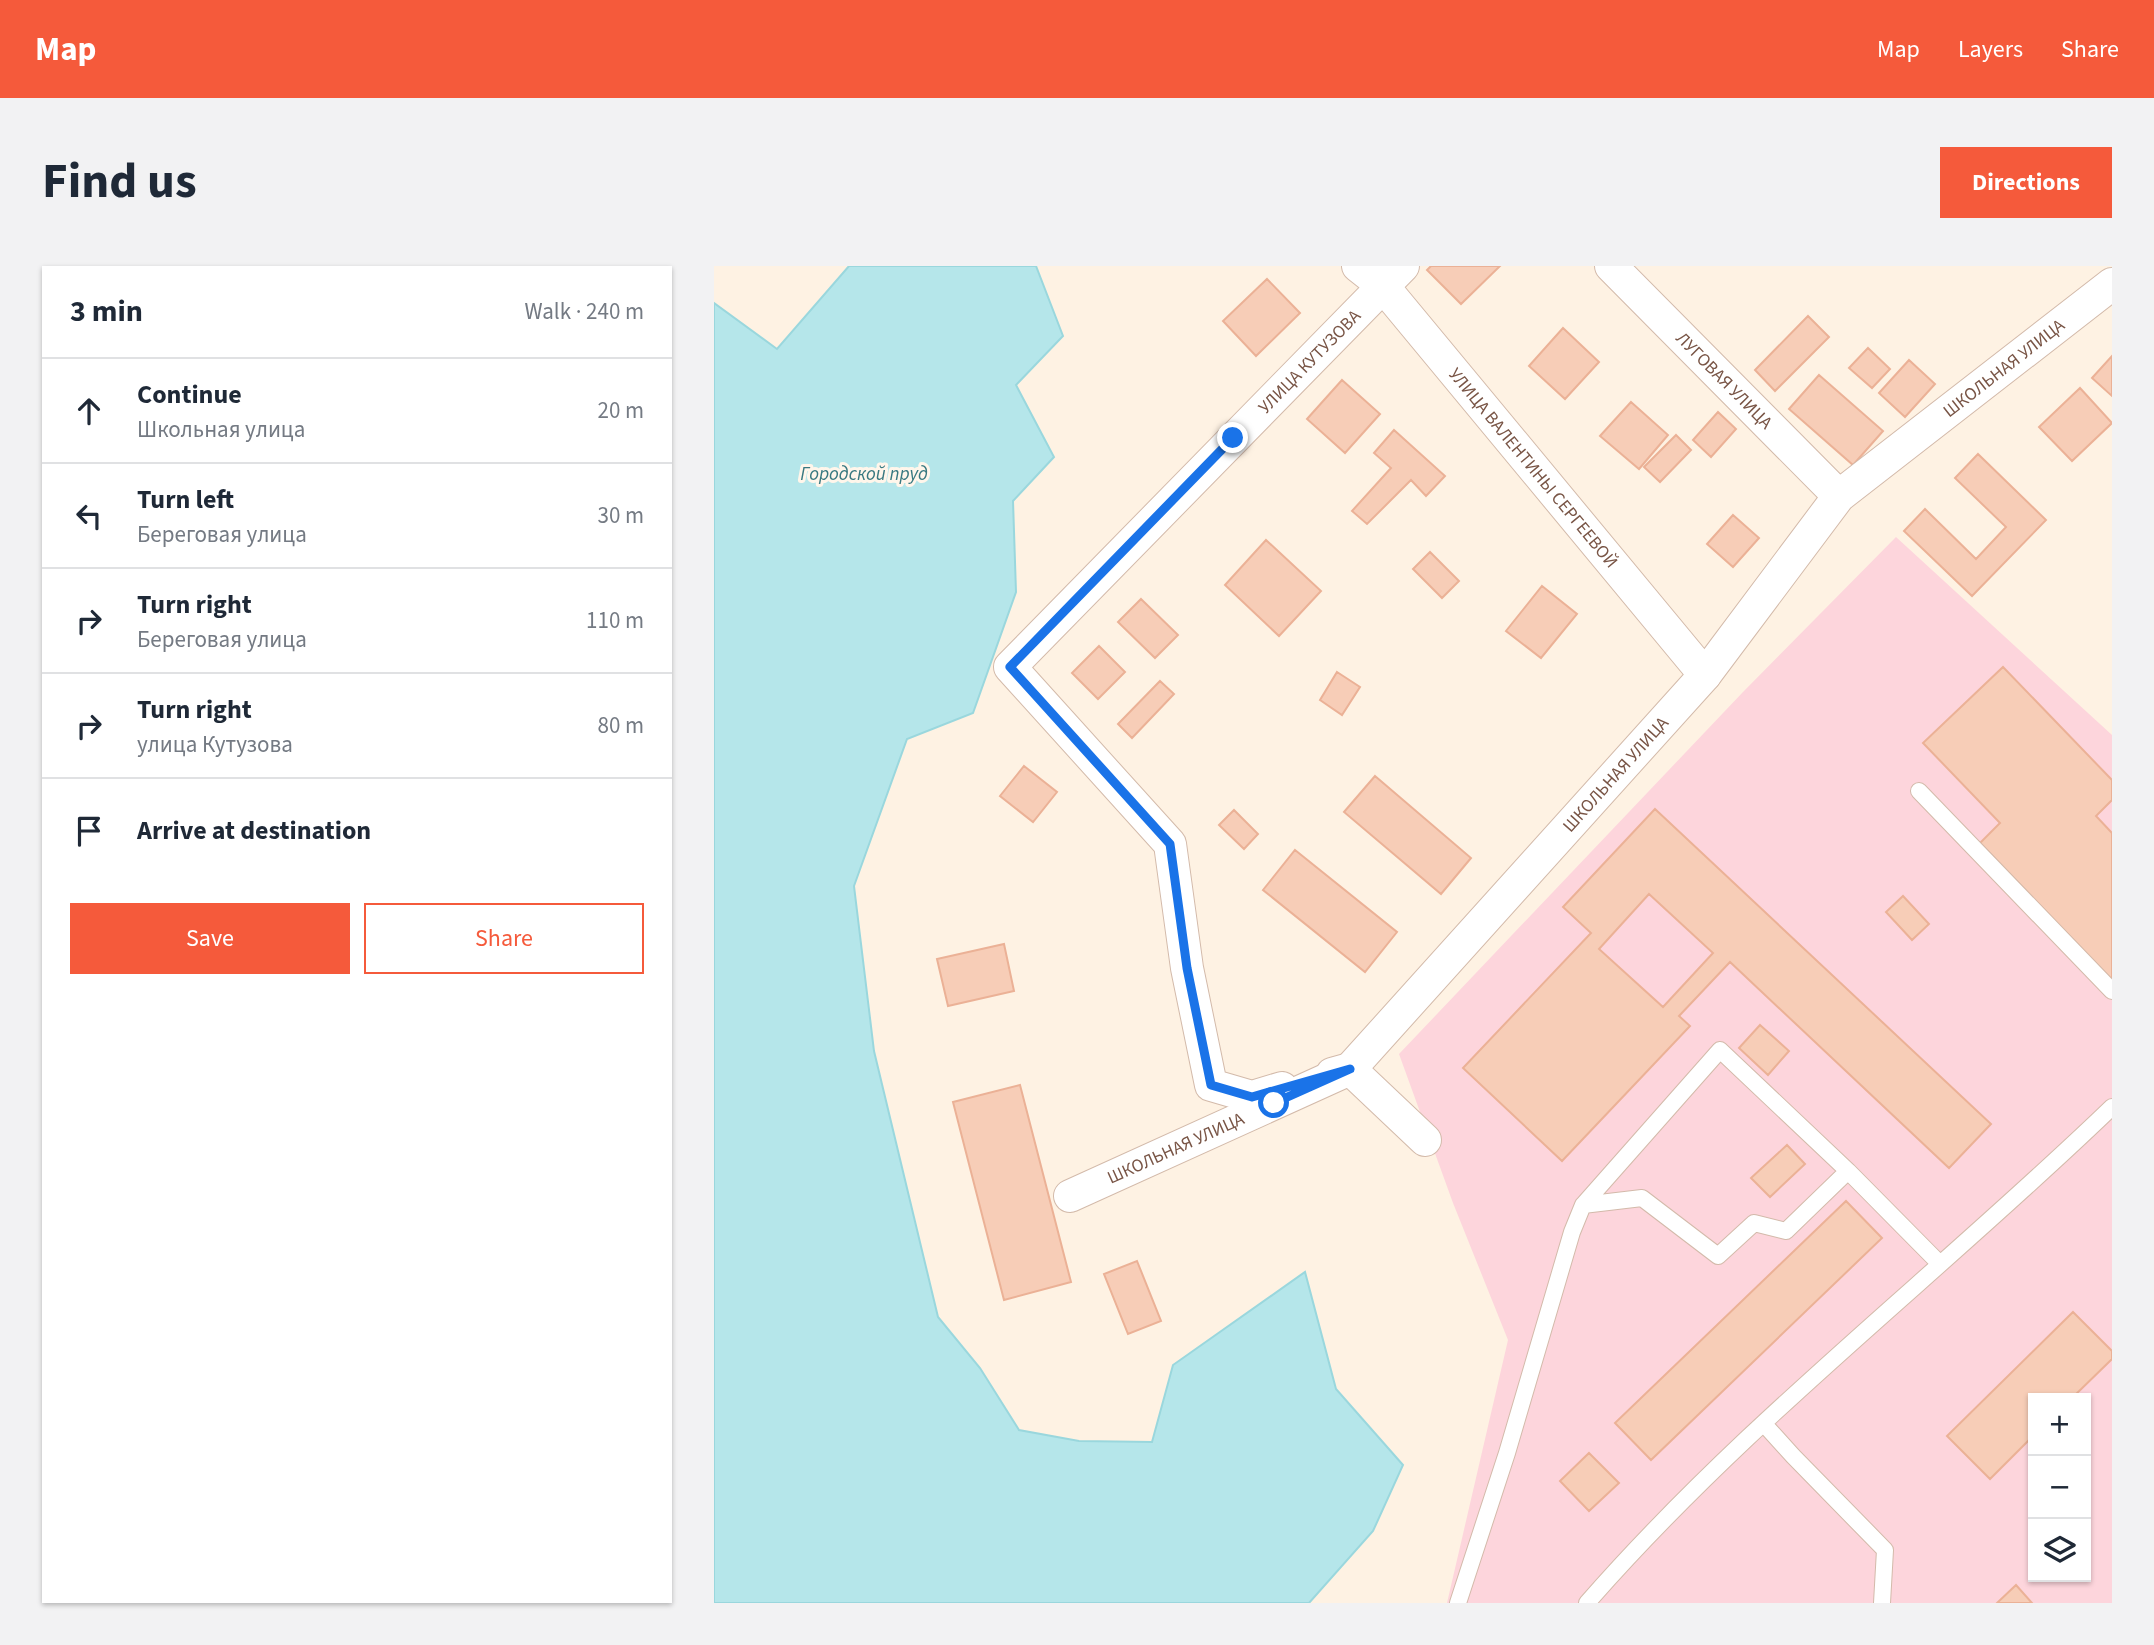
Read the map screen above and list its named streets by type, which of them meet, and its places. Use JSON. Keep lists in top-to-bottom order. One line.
{"streets":{"street":["УЛИЦА КУТУЗОВА","ШКОЛЬНАЯ УЛИЦА","ЛУГОВАЯ УЛИЦА","УЛИЦА ВАЛЕНТИНЫ СЕРГЕЕВОЙ"]},"crossings":[["УЛИЦА КУТУЗОВА","ШКОЛЬНАЯ УЛИЦА"],["УЛИЦА КУТУЗОВА","УЛИЦА ВАЛЕНТИНЫ СЕРГЕЕВОЙ"],["ШКОЛЬНАЯ УЛИЦА","ЛУГОВАЯ УЛИЦА"],["ШКОЛЬНАЯ УЛИЦА","УЛИЦА ВАЛЕНТИНЫ СЕРГЕЕВОЙ"]],"water":["Городской пруд"],"page":{"header":"Map","nav":["Map","Layers","Share"],"title":"Find us","buttons":["Directions",["Save","Share"]],"heading":["3 min","Walk · 240 m"],"list":[["Continue","Школьная улица","20 m"],["Turn left","Береговая улица","30 m"],["Turn right","Береговая улица","110 m"],["Turn right","улица Кутузова","80 m"],"Arrive at destination"],"map_buttons":["+","−"]}}
